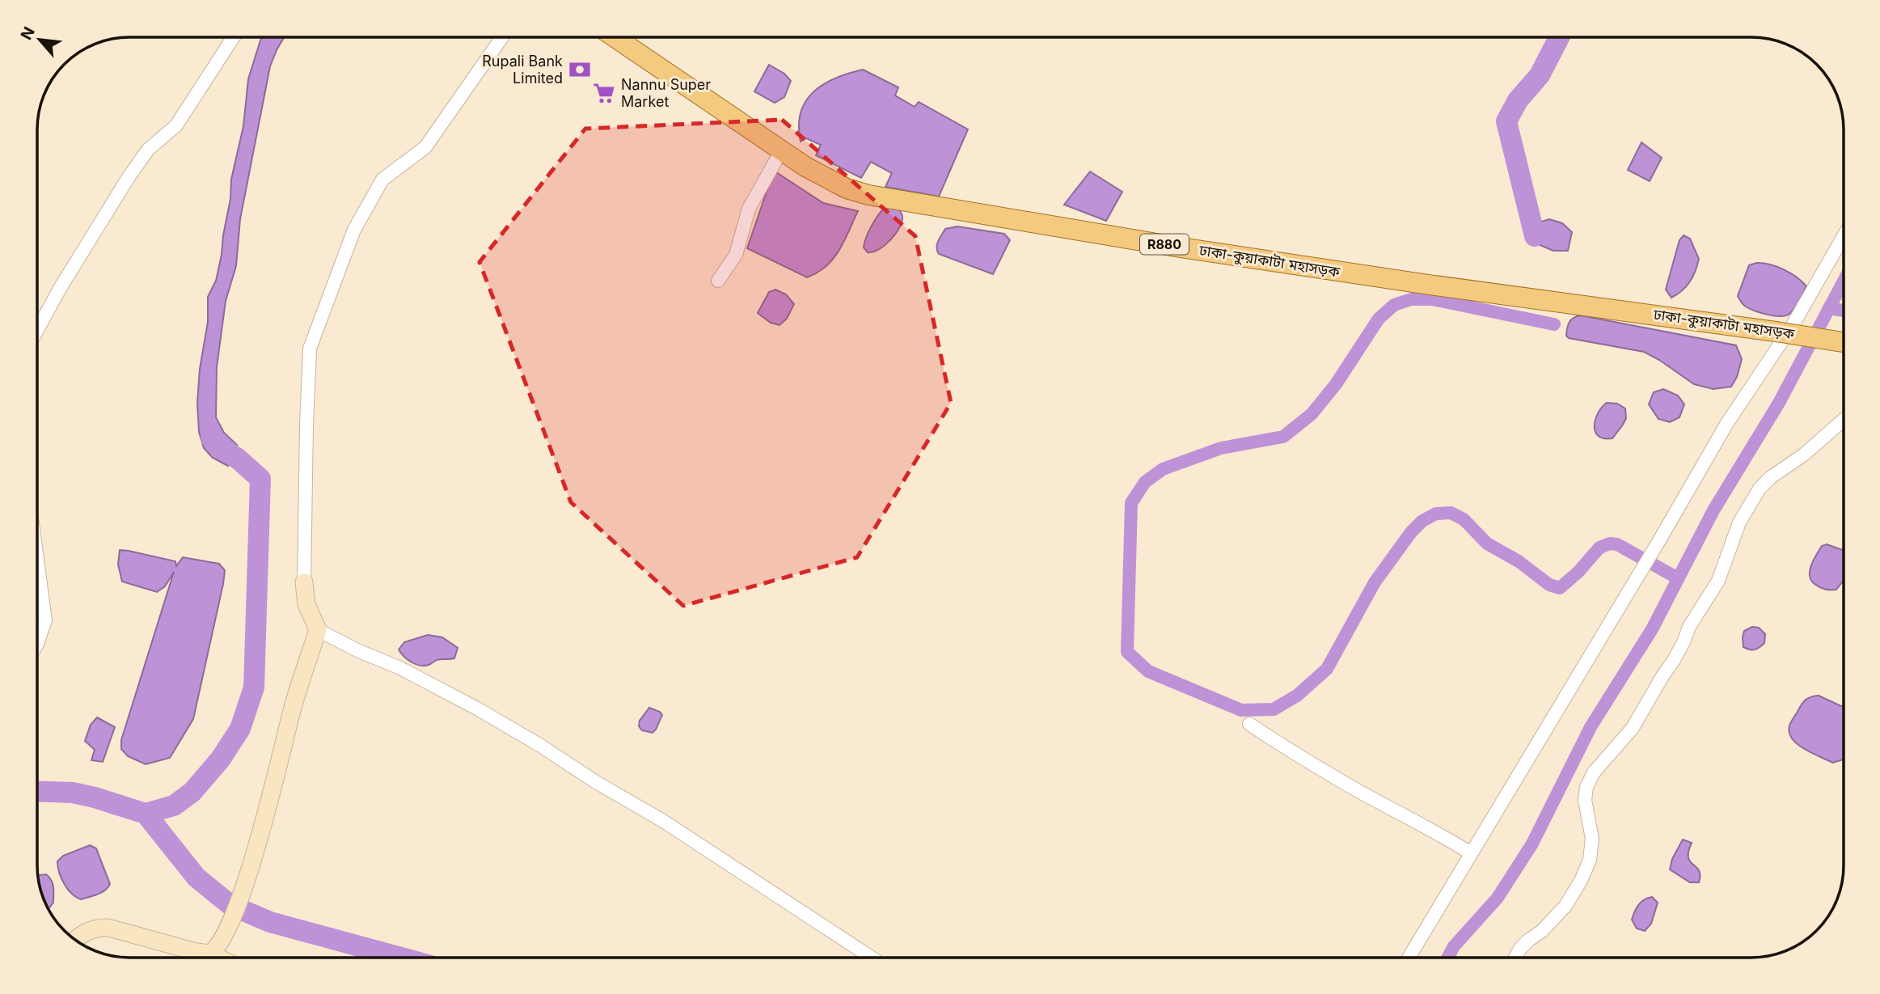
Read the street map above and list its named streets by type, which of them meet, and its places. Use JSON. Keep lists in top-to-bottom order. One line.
{"streets":{"main road":["R880","ঢাকা-কুয়াকাটা মহাসড়ক"]},"places":{"bank":["Rupali Bank Limited"],"supermarket":["Nannu Super Market"]},"north":"top left"}
